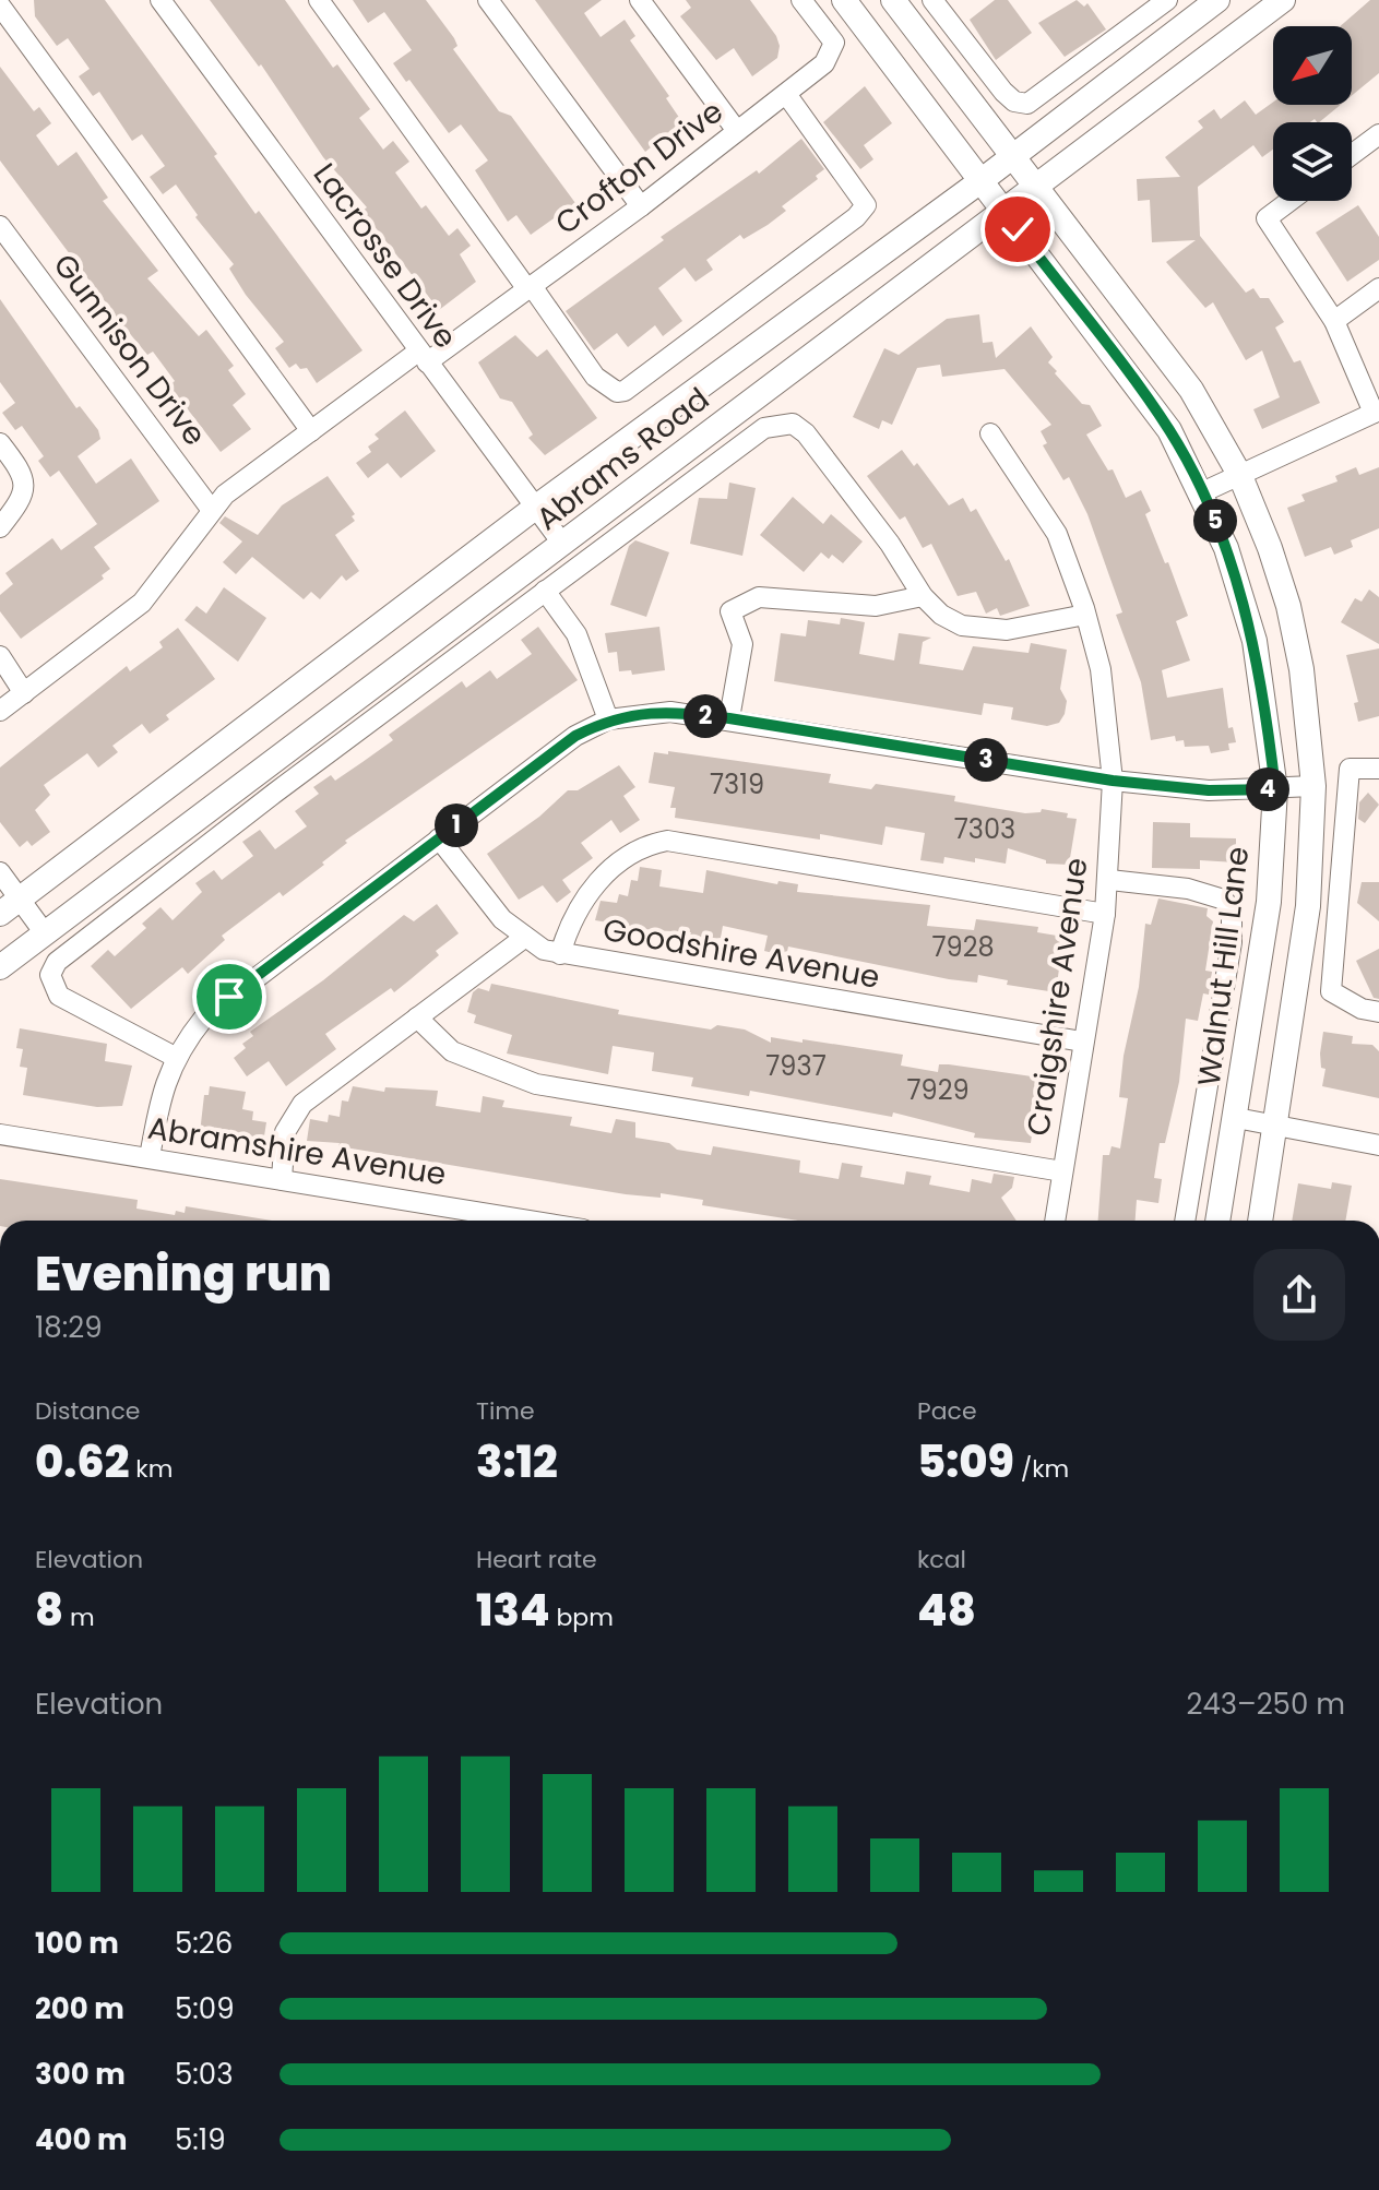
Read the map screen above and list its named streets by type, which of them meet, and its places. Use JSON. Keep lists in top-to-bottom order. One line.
{"streets":{"main road":["Abrams Road","Walnut Hill Lane"],"street":["Crofton Drive","Lacrosse Drive","Gunnison Drive","Goodshire Avenue","Craigshire Avenue","Abramshire Avenue"]},"crossings":[["Crofton Drive","Lacrosse Drive"],["Crofton Drive","Gunnison Drive"],["Lacrosse Drive","Abrams Road"],["Abrams Road","Walnut Hill Lane"],["Goodshire Avenue","Craigshire Avenue"]],"house_numbers":["7319","7303","7928","7937","7929"],"north":"bottom left","page":{"pins":["5","2","3","4","1"],"heading":["Evening run","18:29"],"stats":[["Distance","0.62 km"],["Time","3:12"],["Pace","5:09 /km"],["Elevation","8 m"],["Heart rate","134 bpm"],["kcal","48"]],"chart":["Elevation","243–250 m"],"list":[{"name":"100 m","note":"5:26"},{"name":"200 m","note":"5:09"},{"name":"300 m","note":"5:03"},{"name":"400 m","note":"5:19"}]}}
